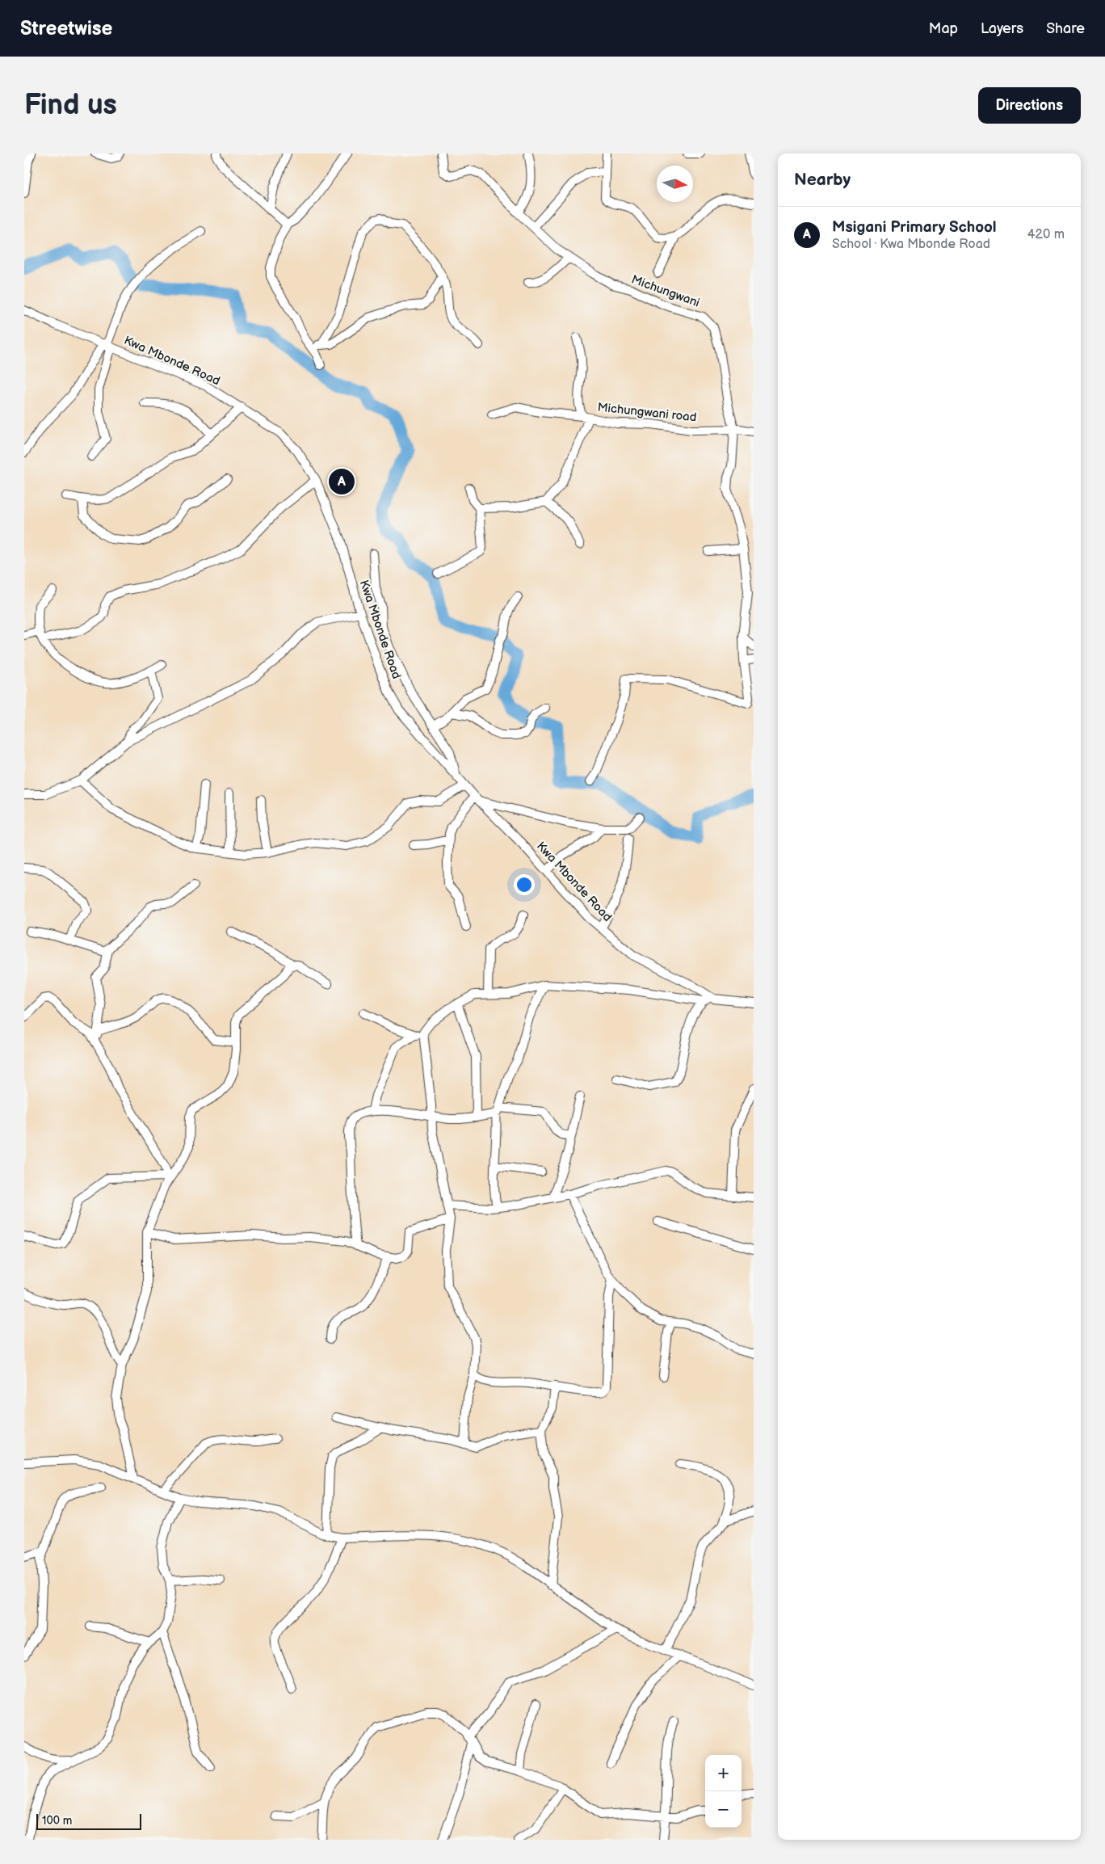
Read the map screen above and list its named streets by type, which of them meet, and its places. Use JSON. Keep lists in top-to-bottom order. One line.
{"streets":{"street":["Michungwani","Kwa Mbonde Road","Michungwani road"]},"crossings":[["Michungwani","Michungwani road"]],"scale_bar":"100 m","north":"right","page":{"header":"Streetwise","nav":["Map","Layers","Share"],"buttons":"Directions","title":"Find us","heading":"Nearby","list":[{"mark":"A","name":"Msigani Primary School","note":"School · Kwa Mbonde Road","value":"420 m"}],"pins":"A","map_buttons":["+","−"],"scale":"100 m"}}
